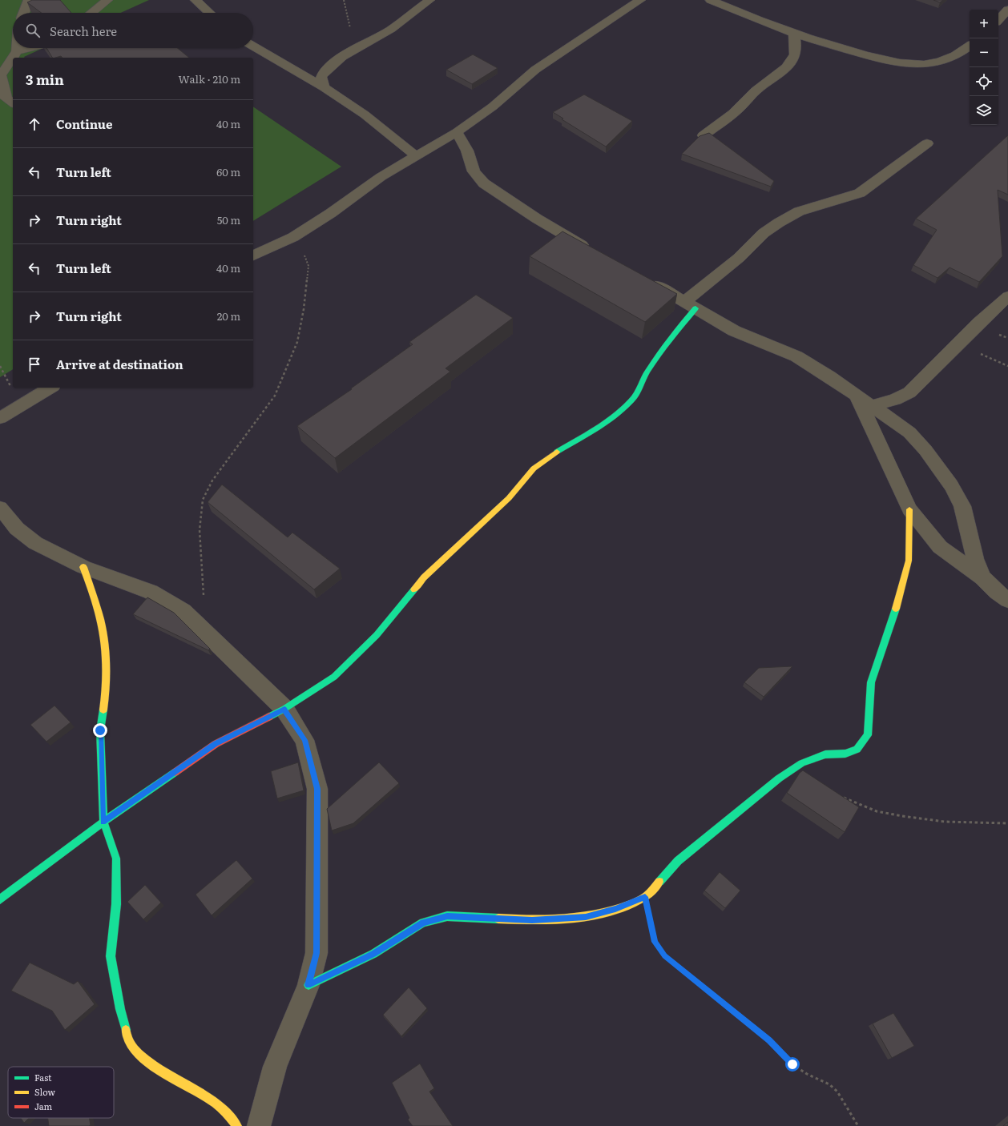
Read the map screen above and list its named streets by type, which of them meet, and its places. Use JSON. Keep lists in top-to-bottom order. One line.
{"legend":["Fast","Slow","Jam"],"page":{"map_buttons":["+","−"],"search":"Search here","heading":["3 min","Walk · 210 m"],"list":[["Continue","40 m"],["Turn left","60 m"],["Turn right","50 m"],["Turn left","40 m"],["Turn right","20 m"],"Arrive at destination"]}}
